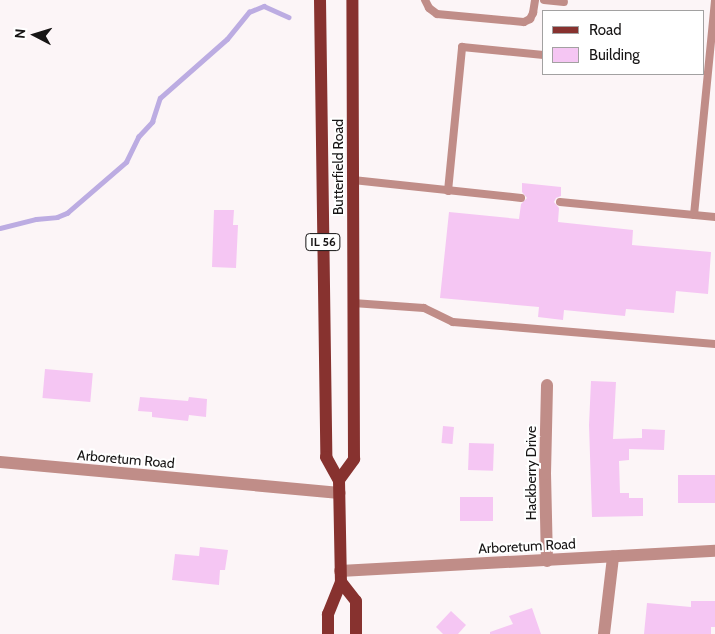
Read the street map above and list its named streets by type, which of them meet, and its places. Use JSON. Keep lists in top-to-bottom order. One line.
{"streets":{"main road":["Butterfield Road","IL 56"],"street":["Arboretum Road","Hackberry Drive"]},"crossings":[["Butterfield Road","Arboretum Road"],["Arboretum Road","Hackberry Drive"]],"legend":["Road","Building"],"north":"left"}
